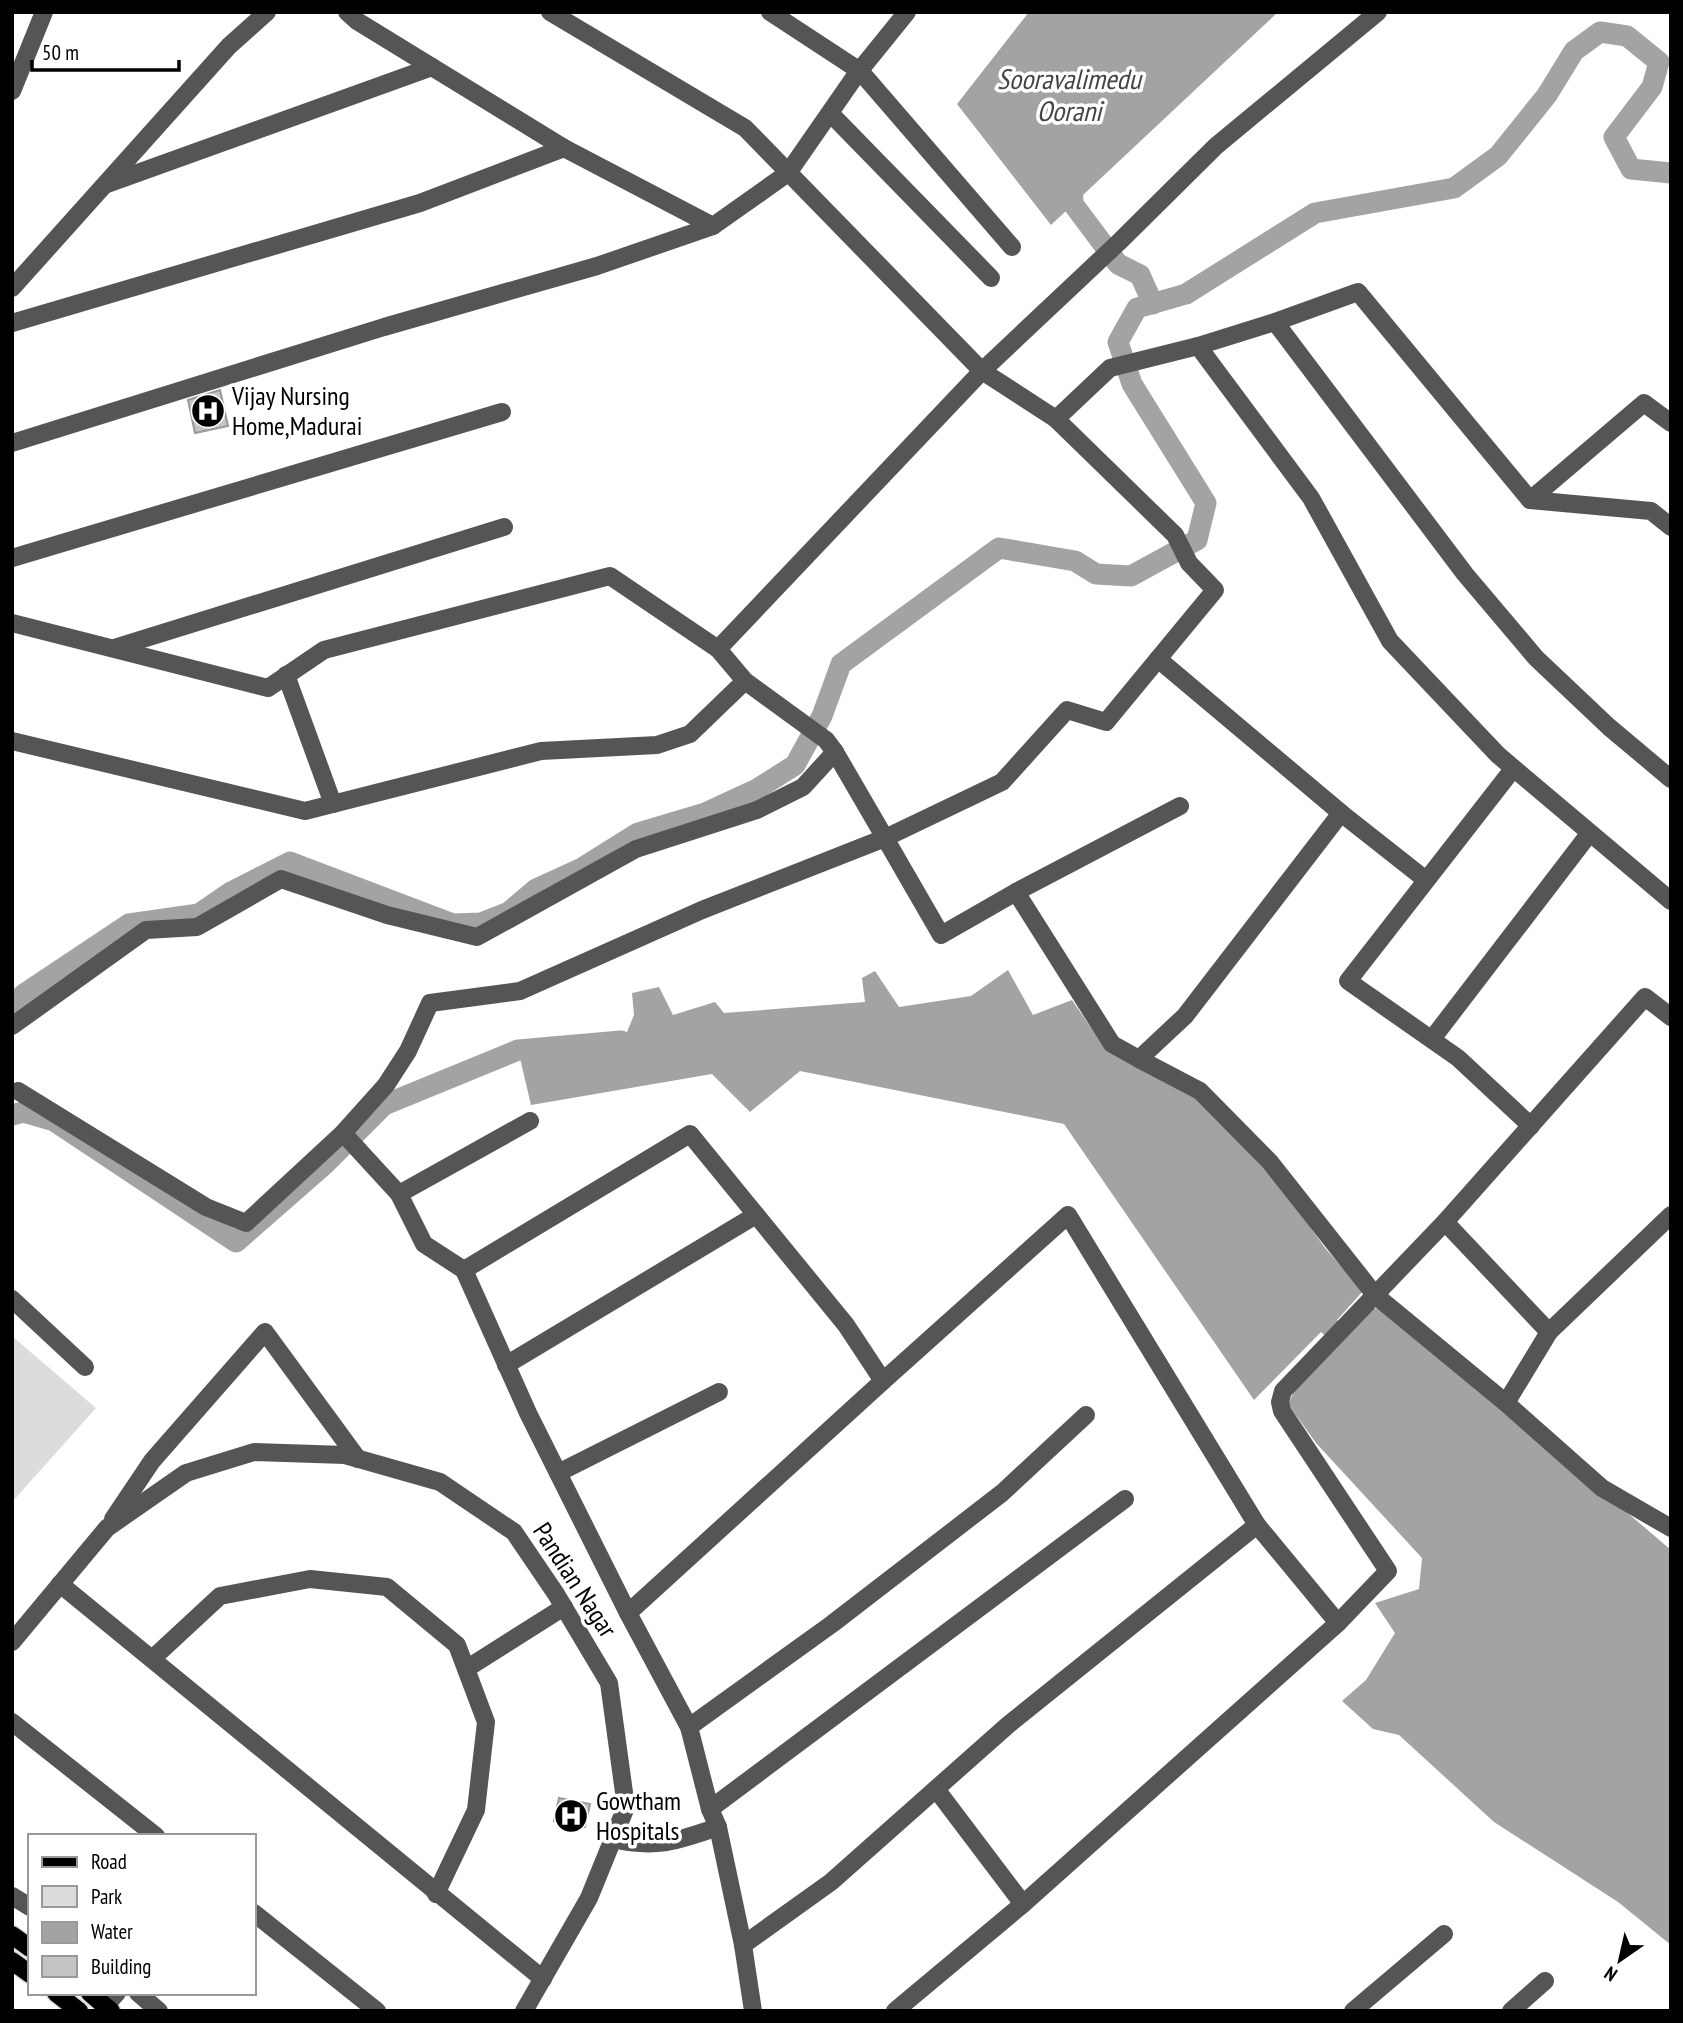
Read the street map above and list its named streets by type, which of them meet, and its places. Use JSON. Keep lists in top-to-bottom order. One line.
{"streets":{"street":["Pandian Nagar"]},"water":["Sooravalimedu Oorani"],"places":{"hospital":["Vijay Nursing Home,Madurai","Gowtham Hospitals"]},"legend":["Road","Park","Water","Building"],"scale_bar":"50 m","north":"bottom left"}
